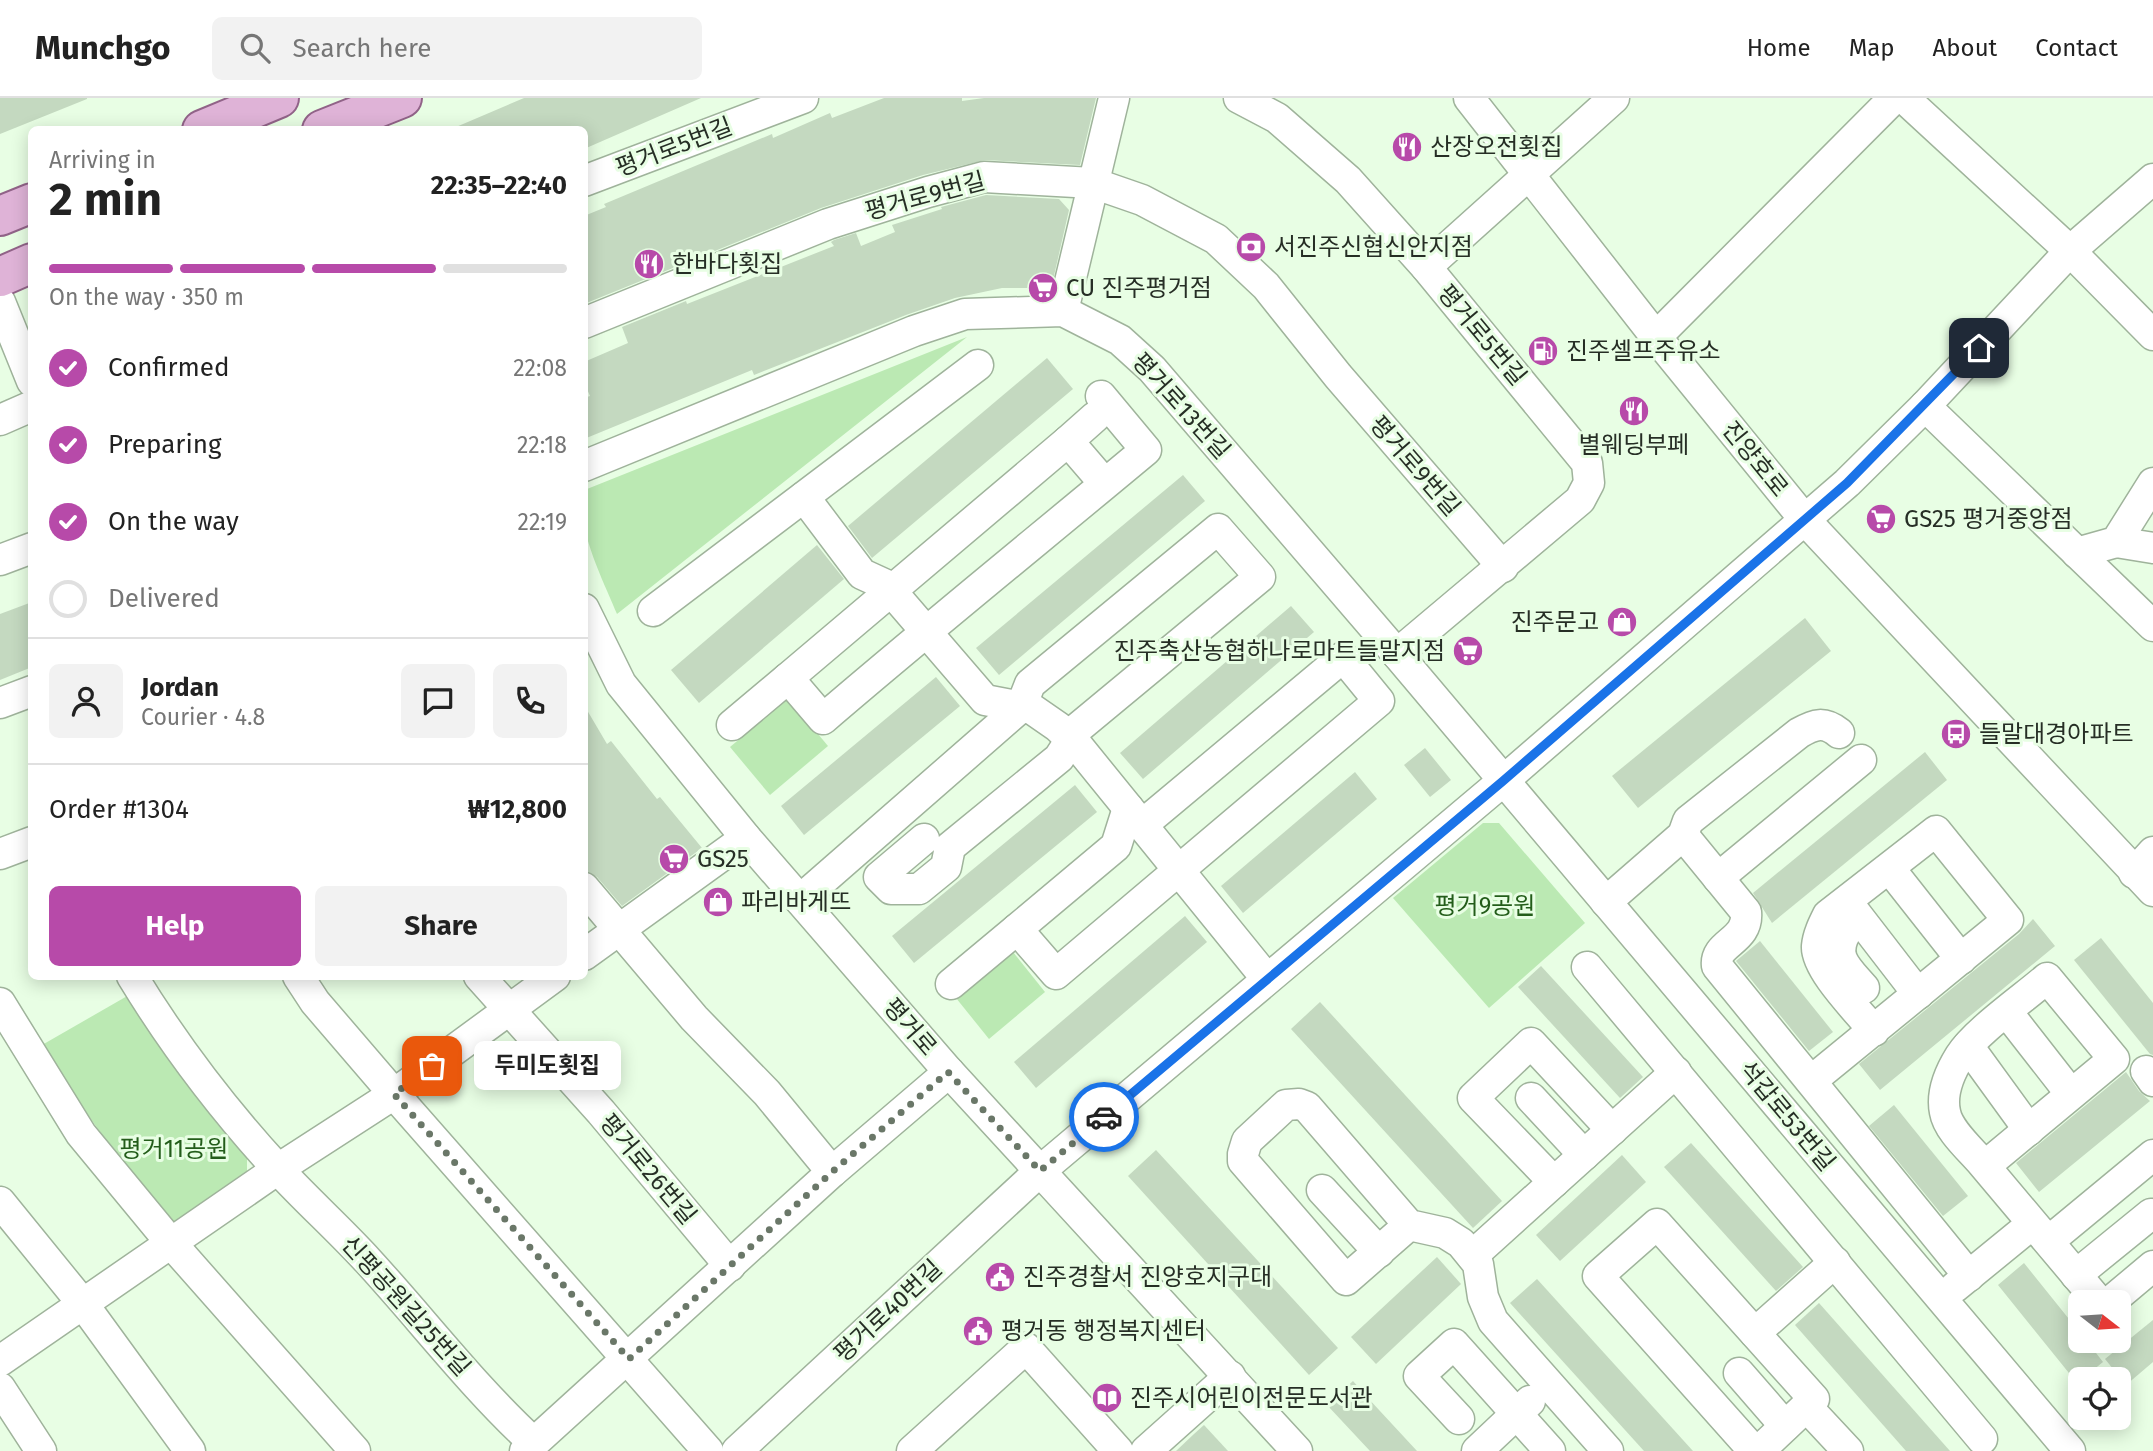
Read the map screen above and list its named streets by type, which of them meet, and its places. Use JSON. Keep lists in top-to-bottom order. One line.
{"streets":{"street":["평거로5번길","평거로9번길","평거로13번길","진양호로","평거로","석갑로53번길","평거로26번길","신평공원길25번길","평거로40번길"]},"crossings":[["평거로5번길","평거로9번길"],["평거로13번길","석갑로53번길"],["평거로13번길","평거로40번길"],["진양호로","평거로40번길"],["평거로","평거로40번길"],["석갑로53번길","평거로40번길"]],"parks":["평거9공원","평거11공원"],"places":{"restaurant":["산장오전횟집","한바다횟집","별웨딩부페"],"bank":["서진주신협신안지점"],"supermarket":["CU 진주평거점","GS25 평거중앙점","진주축산농협하나로마트들말지점","GS25"],"fuel station":["진주셀프주유소"],"shop":["진주문고","파리바게뜨"],"bus stop":["들말대경아파트"],"other":["두미도횟집"],"public building":["진주경찰서 진양호지구대","평거동 행정복지센터"],"library":["진주시어린이전문도서관"]},"north":"right","page":{"header":"Munchgo","search":"Search here","nav":["Home","Map","About","Contact"],"heading":["2 min","Arriving in","22:35–22:40"],"panel":["Jordan","Courier · 4.8","Order #1304","₩12,800"],"bar":"On the way · 350 m","list":[["Confirmed","22:08"],["Preparing","22:18"],["On the way","22:19"],"Delivered"],"buttons":["Help","Share"],"bubble":"두미도횟집"}}
